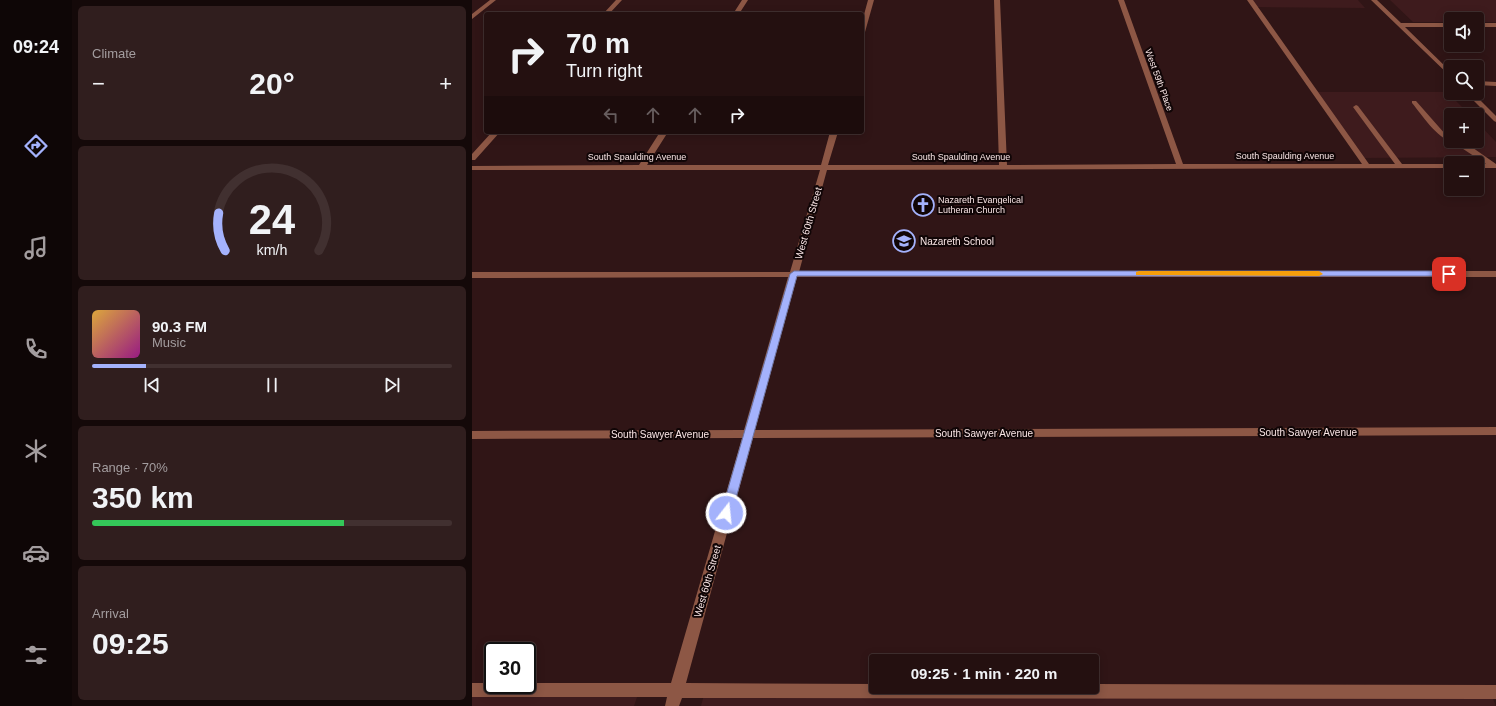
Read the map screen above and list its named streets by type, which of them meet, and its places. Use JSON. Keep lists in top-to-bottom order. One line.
{"streets":{"street":["West 59th Place","South Spaulding Avenue","West 60th Street","South Sawyer Avenue"]},"crossings":[["West 59th Place","South Spaulding Avenue"],["South Spaulding Avenue","West 60th Street"],["West 60th Street","South Sawyer Avenue"]],"places":{"church":["Nazareth Evangelical Lutheran Church"],"school or university":["Nazareth School"]},"page":{"tabs":"09:24","tile":["Climate",["Range · 70%","350 km"],["Arrival","09:25"]],"map_buttons":["+","−"],"turn":["70 m","Turn right"],"heat":["−","20°","+"],"song":["90.3 FM","Music"],"limit":"30","trip":"09:25 · 1 min · 220 m","gauge":["24","km/h"]}}
